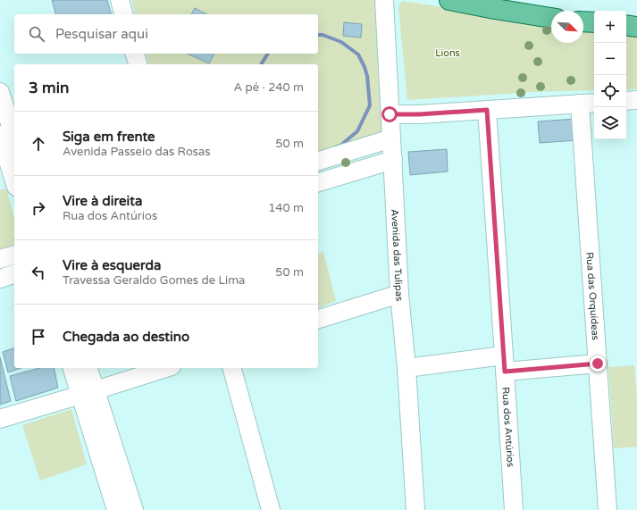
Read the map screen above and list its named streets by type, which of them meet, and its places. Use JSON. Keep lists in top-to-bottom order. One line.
{"streets":{"street":["Avenida das Tulipas","Rua das Orquídeas","Rua dos Antúrios"]},"parks":["Lions"],"north":"bottom right","page":{"map_buttons":["+","−"],"search":"Pesquisar aqui","heading":["3 min","A pé · 240 m"],"list":[["Siga em frente","Avenida Passeio das Rosas","50 m"],["Vire à direita","Rua dos Antúrios","140 m"],["Vire à esquerda","Travessa Geraldo Gomes de Lima","50 m"],"Chegada ao destino"]}}
